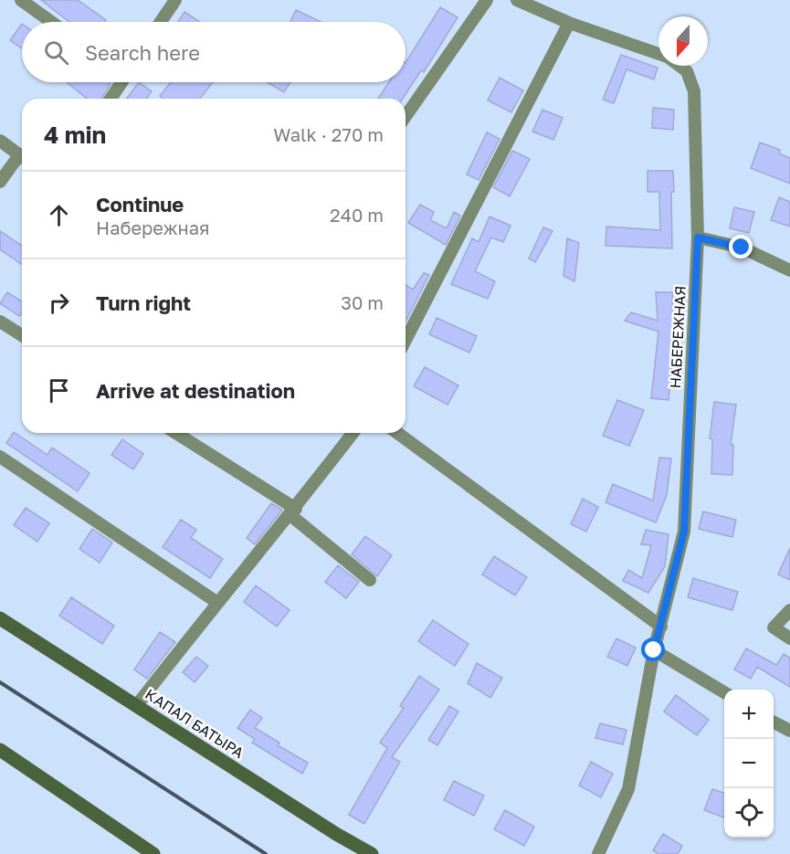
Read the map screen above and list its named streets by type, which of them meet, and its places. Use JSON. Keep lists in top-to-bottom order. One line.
{"streets":{"main road":["КАПАЛ БАТЫРА"],"street":["НАБЕРЕЖНАЯ"]},"north":"bottom","page":{"search":"Search here","heading":["4 min","Walk · 270 m"],"list":[["Continue","Набережная","240 m"],["Turn right","30 m"],"Arrive at destination"],"map_buttons":["+","−"]}}
